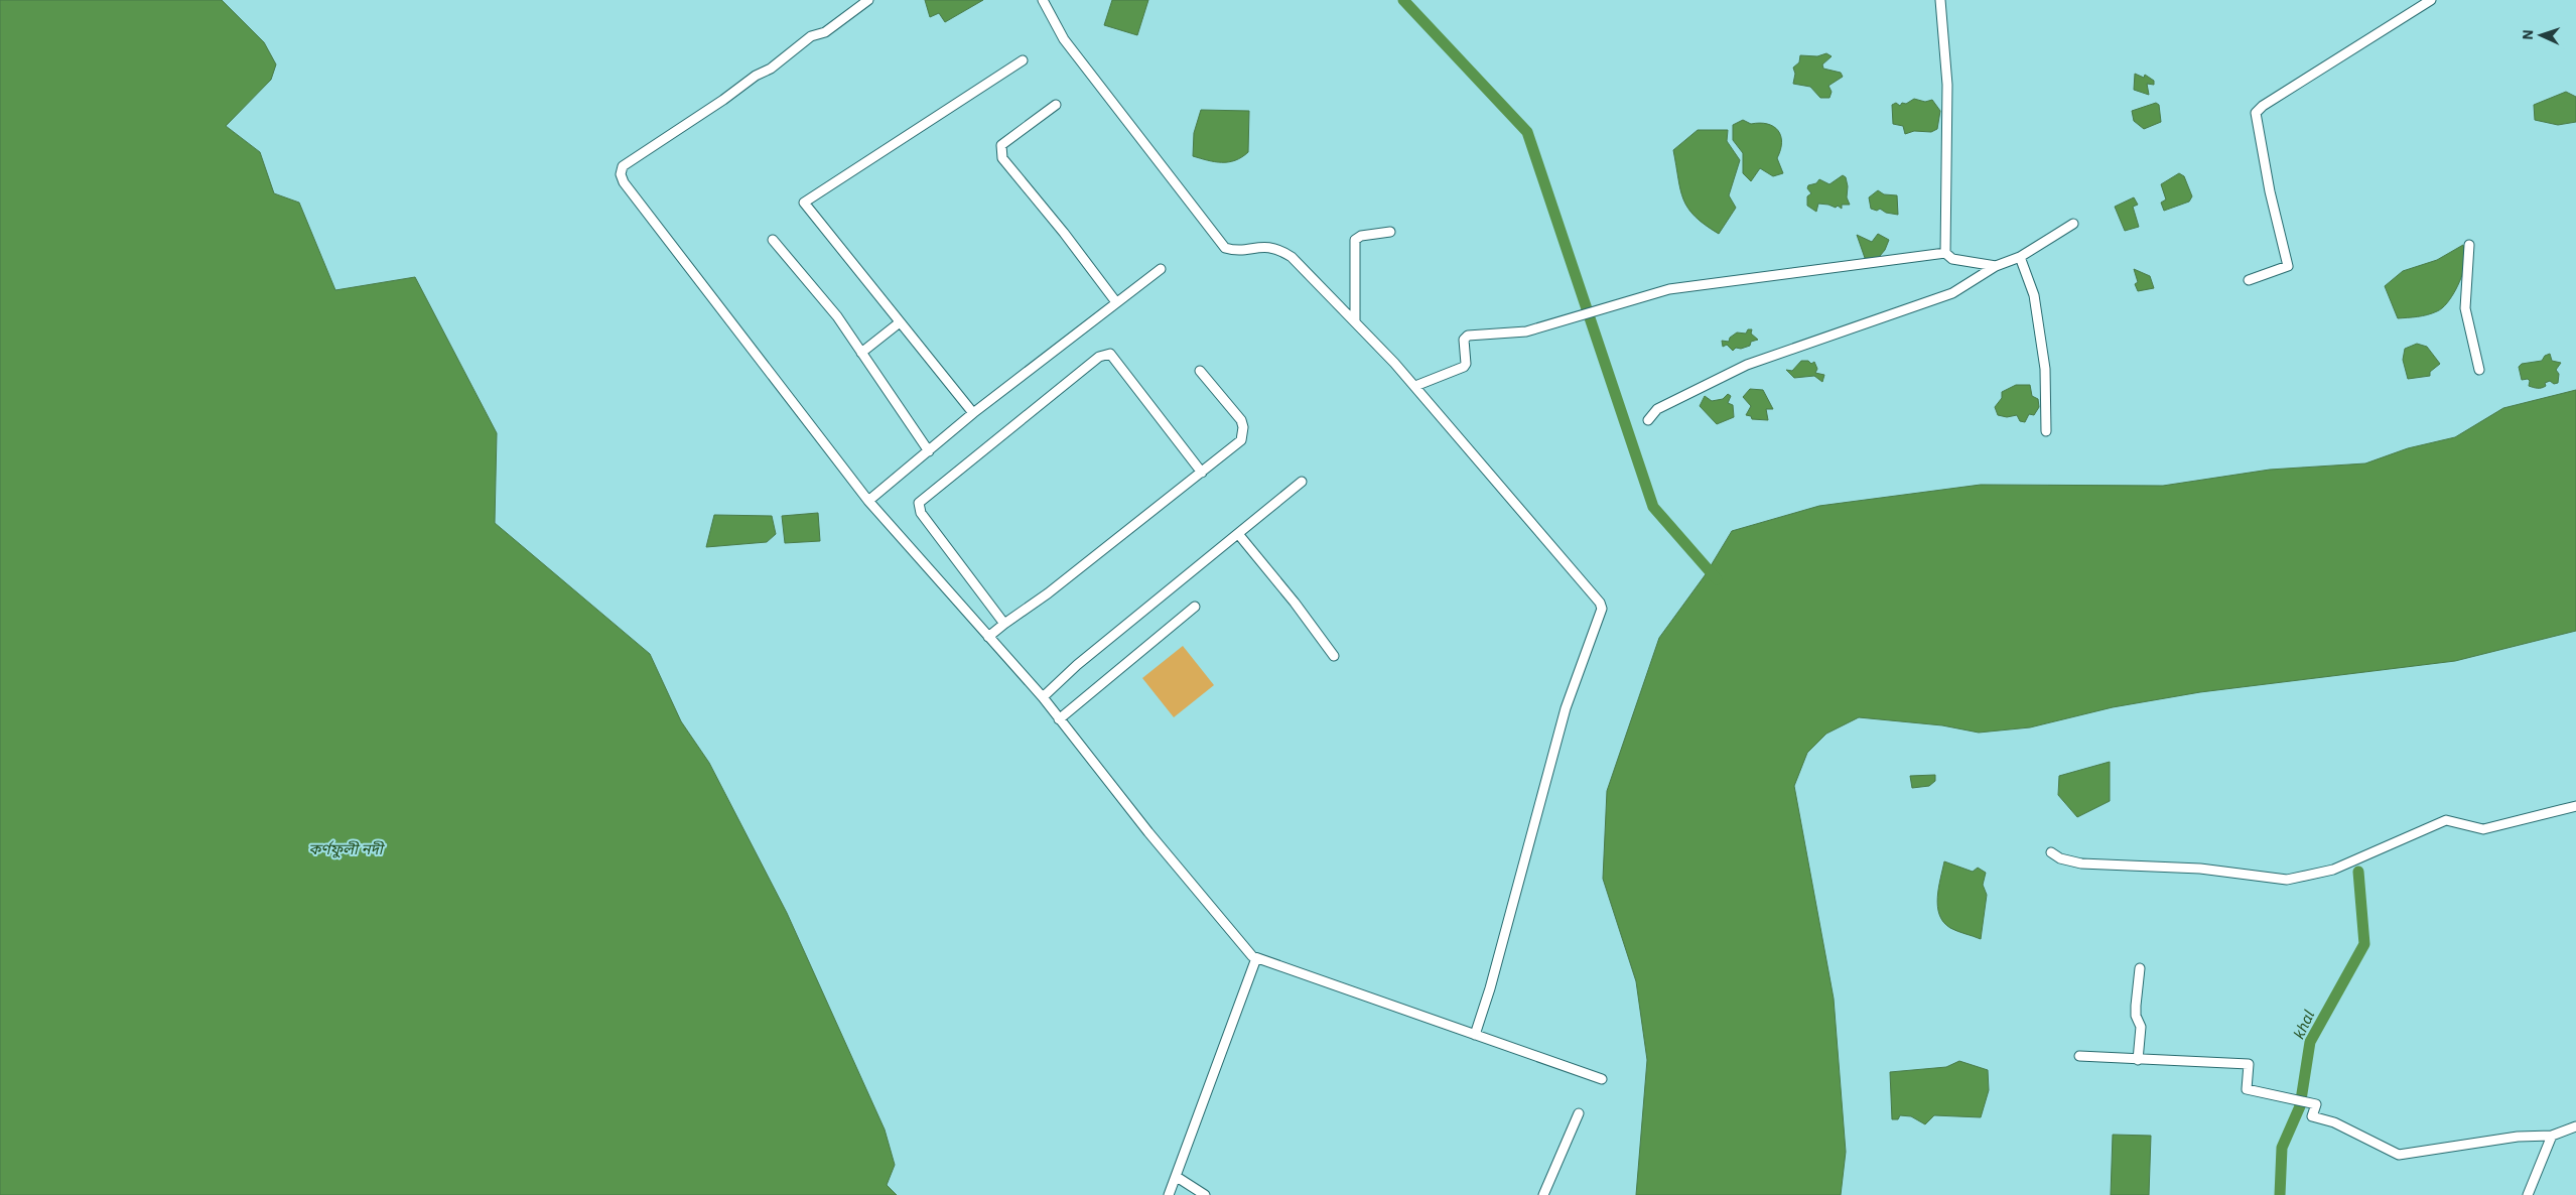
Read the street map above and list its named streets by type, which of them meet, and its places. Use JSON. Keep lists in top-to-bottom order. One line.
{"water":["কর্ণফুলী নদী","khal"],"north":"left"}
